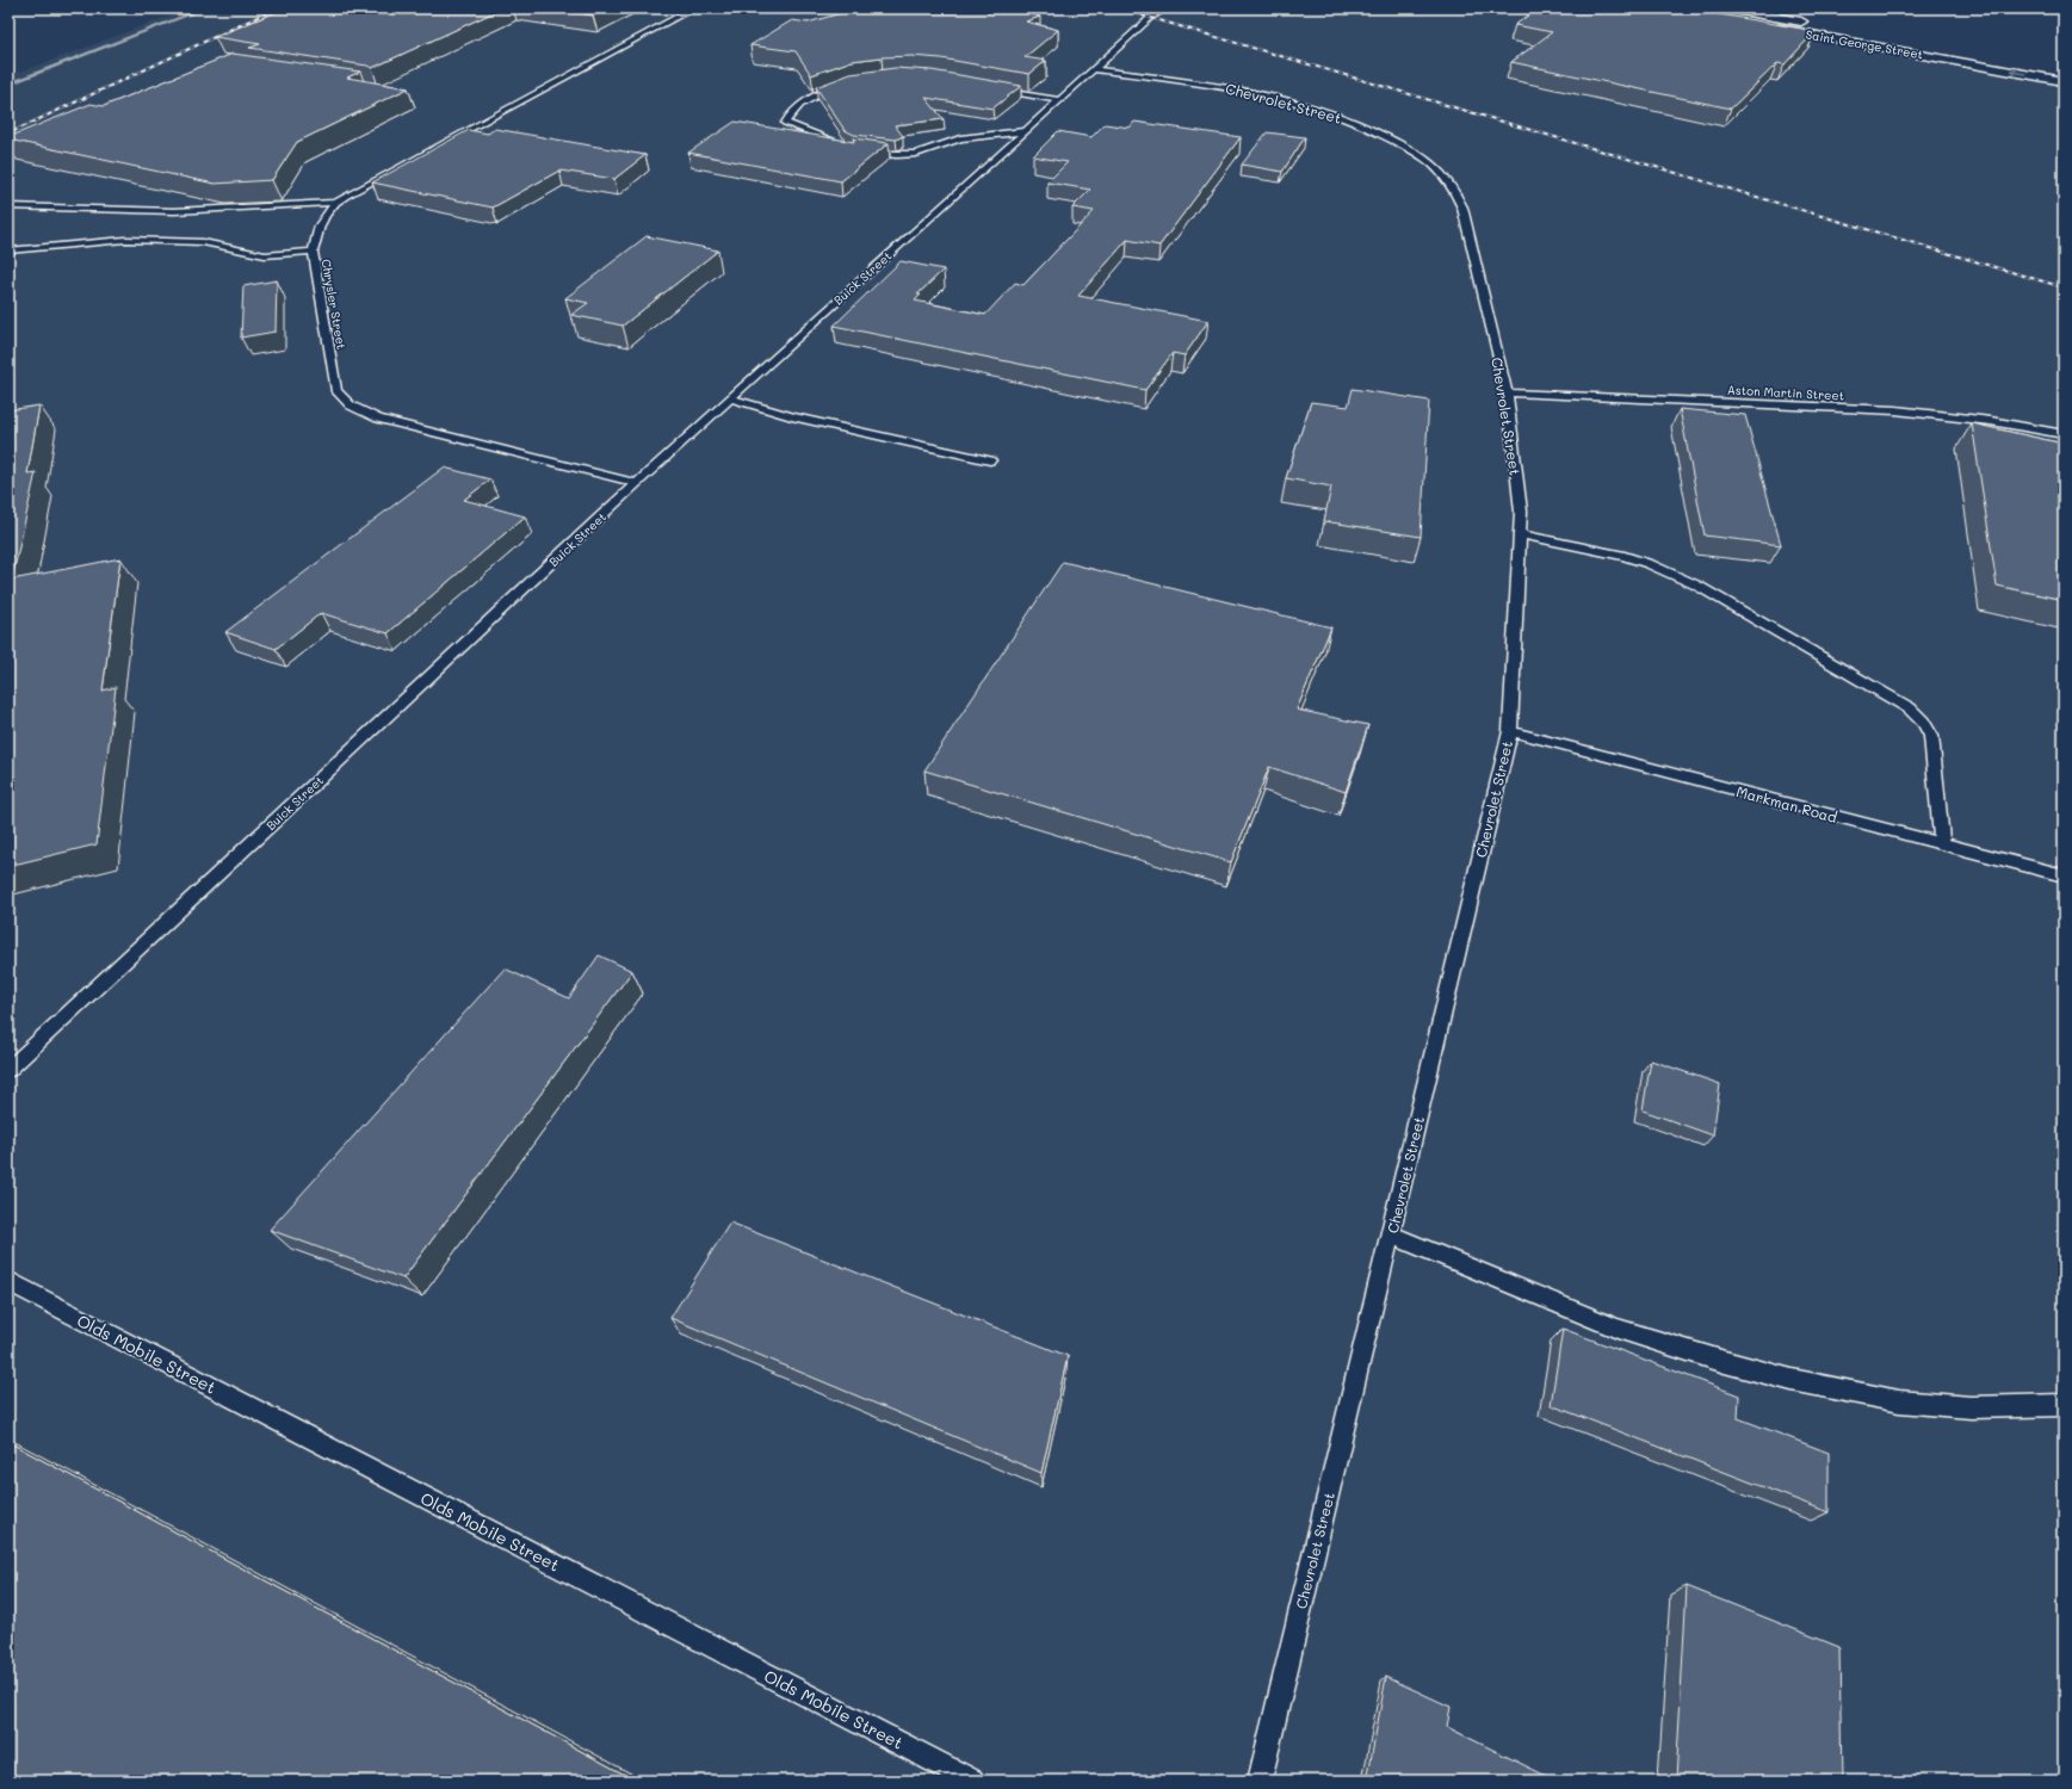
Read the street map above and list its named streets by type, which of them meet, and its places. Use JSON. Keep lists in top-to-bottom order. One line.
{"streets":{"main road":["Saint George Street"],"lane":["Chevrolet Street","Buick Street","Chrysler Street","Aston Martin Street","Markman Road","Olds Mobile Street"]},"crossings":[["Chevrolet Street","Buick Street"],["Chevrolet Street","Aston Martin Street"],["Chevrolet Street","Markman Road"],["Buick Street","Chrysler Street"]]}
